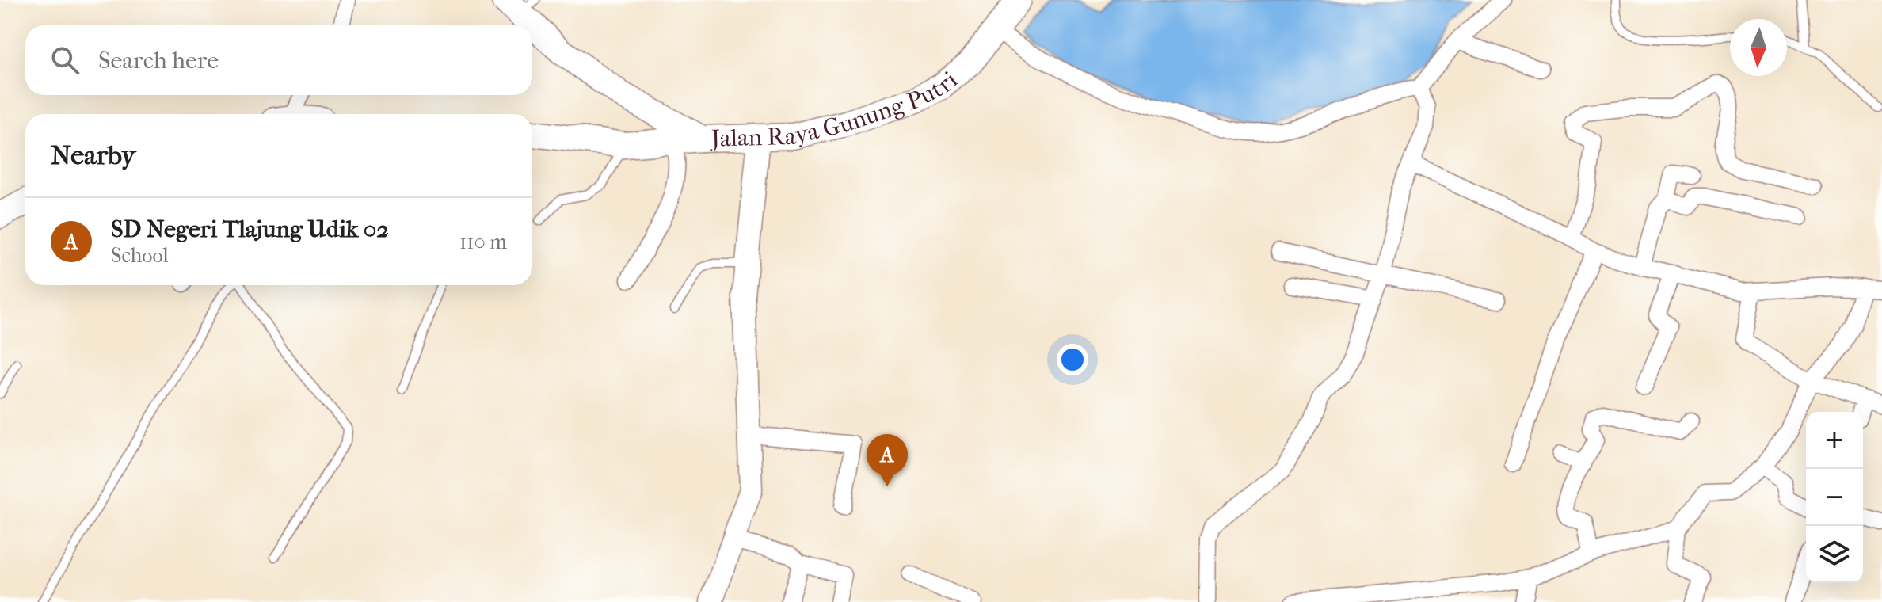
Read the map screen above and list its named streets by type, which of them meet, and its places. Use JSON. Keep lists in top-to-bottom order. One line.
{"streets":{"main road":["Jalan Raya Gunung Putri"]},"north":"bottom","page":{"search":"Search here","heading":"Nearby","list":[{"mark":"A","name":"SD Negeri Tlajung Udik 02","note":"School","value":"110 m"}],"map_buttons":["+","−"],"pins":"A"}}
